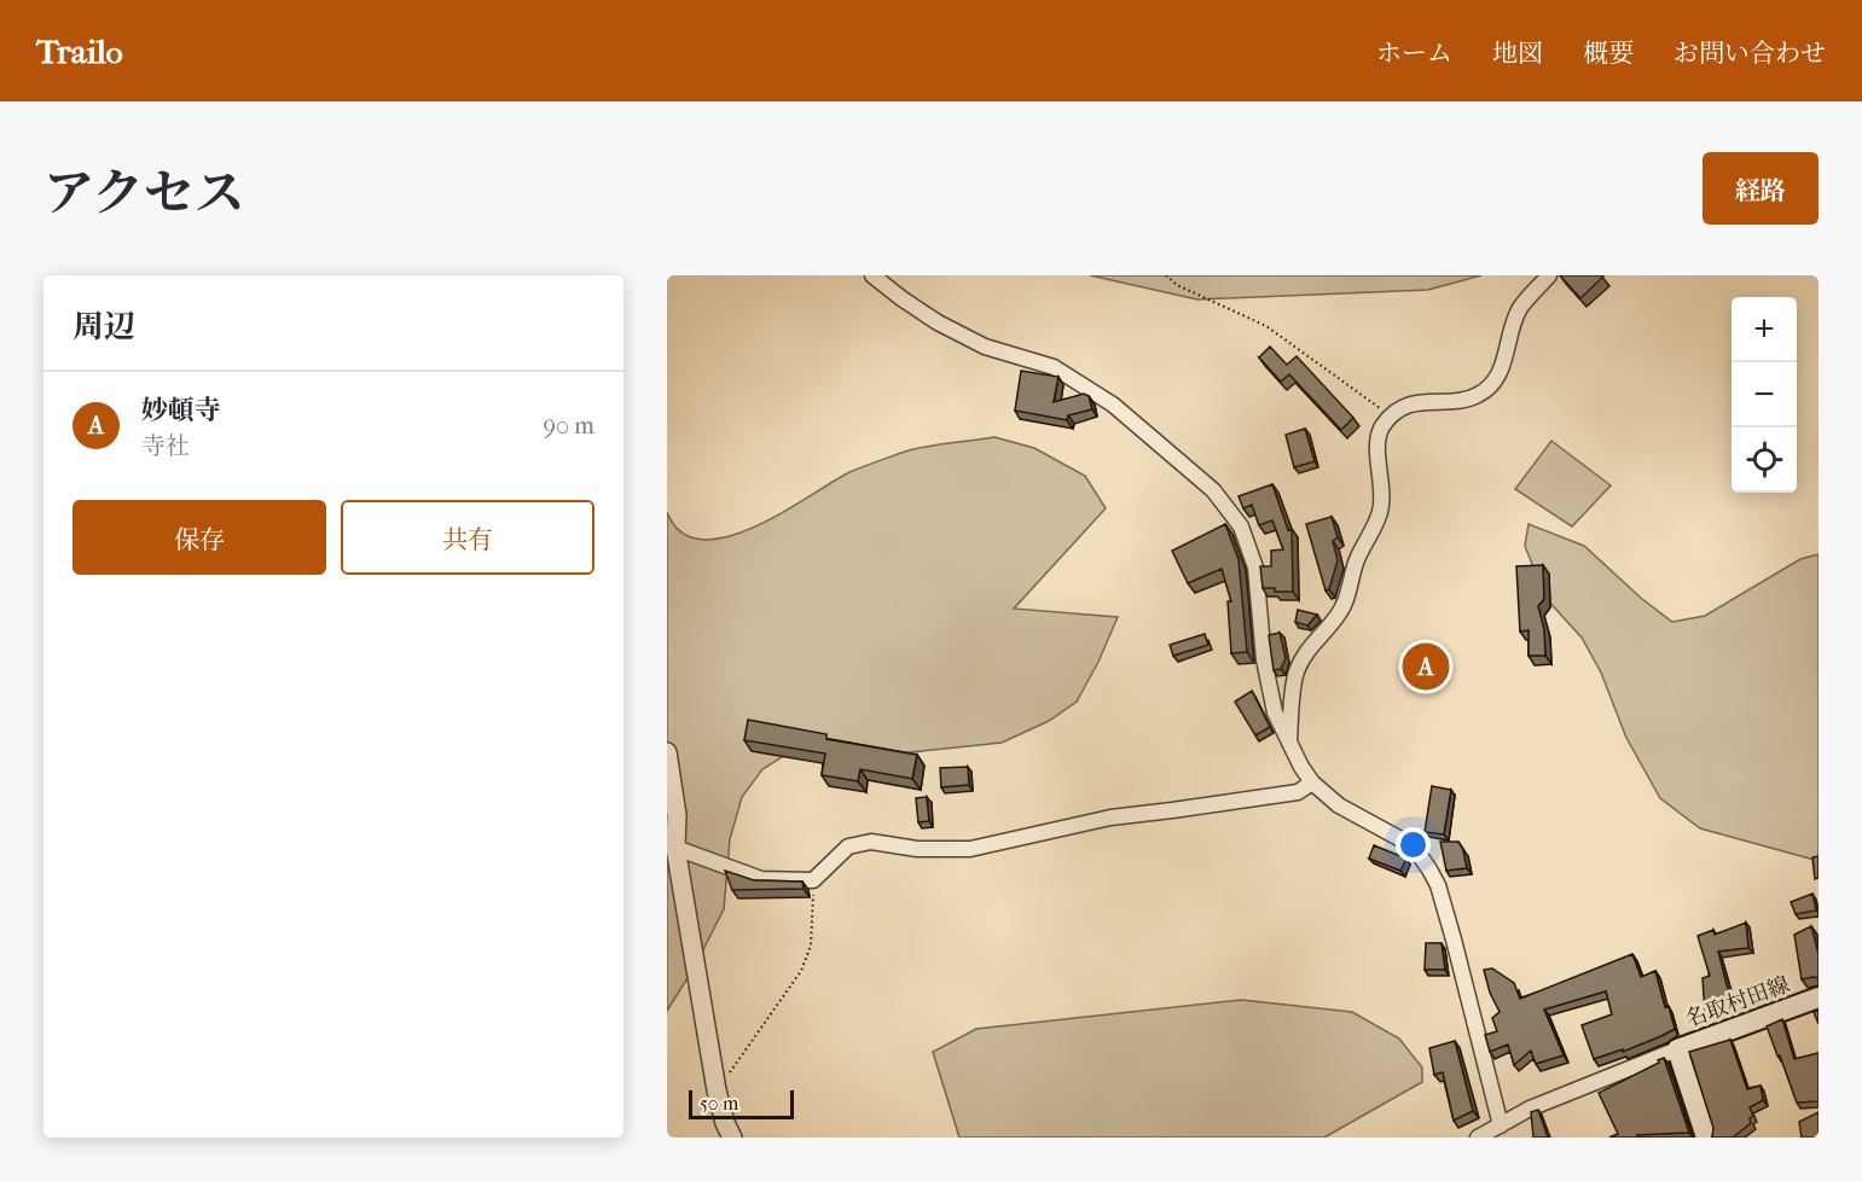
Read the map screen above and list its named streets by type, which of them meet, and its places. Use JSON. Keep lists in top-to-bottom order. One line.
{"streets":{"main road":["名取村田線"]},"scale_bar":"50 m","page":{"header":"Trailo","nav":["ホーム","地図","概要","お問い合わせ"],"title":"アクセス","buttons":["経路",["保存","共有"]],"heading":"周辺","map_buttons":["+","−"],"list":[{"mark":"A","name":"妙頓寺","note":"寺社","value":"90 m"}],"pins":"A","scale":"50 m"}}
